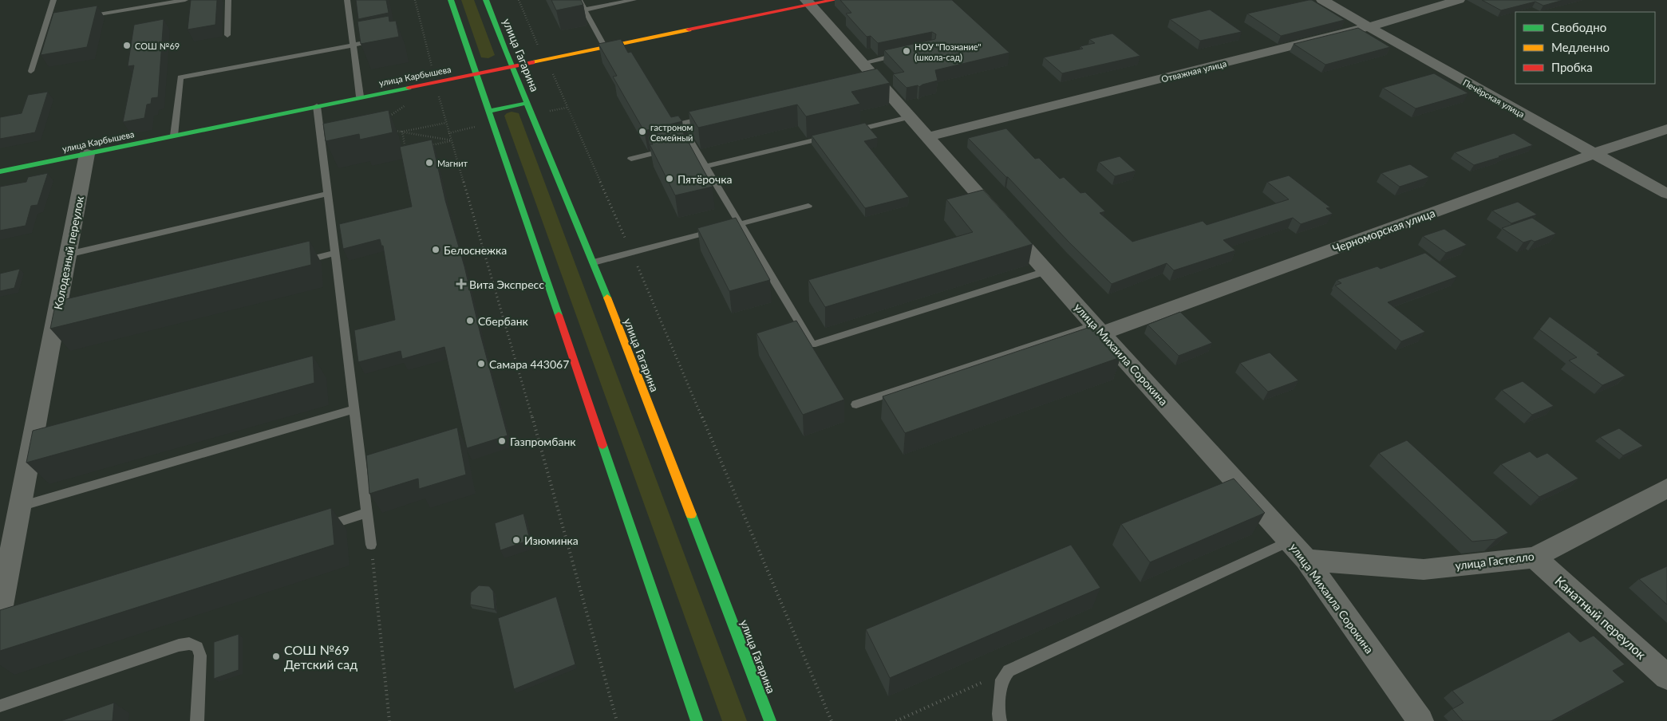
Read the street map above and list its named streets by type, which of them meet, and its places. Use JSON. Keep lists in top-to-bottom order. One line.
{"streets":{"main road":["улица Гагарина","улица Карбышева"],"street":["Отважная улица","Печёрская улица","Черноморская улица","Колодезный переулок","улица Михаила Сорокина","улица Гастелло","Канатный переулок"]},"crossings":[["улица Гагарина","улица Карбышева"],["Отважная улица","Печёрская улица"],["Отважная улица","улица Михаила Сорокина"],["улица Карбышева","Колодезный переулок"],["улица Карбышева","улица Михаила Сорокина"],["Печёрская улица","Черноморская улица"],["Черноморская улица","улица Михаила Сорокина"],["улица Михаила Сорокина","улица Гастелло"],["улица Гастелло","Канатный переулок"]],"places":{"other":["СОШ №69","НОУ \"Познание\" (школа-сад)","гастроном Семейный","Магнит","Пятёрочка","Белоснежка","Сбербанк","Самара 443067","Газпромбанк","Изюминка","СОШ №69 Детский сад"],"health":["Вита Экспресс"]},"legend":["Свободно","Медленно","Пробка"]}
